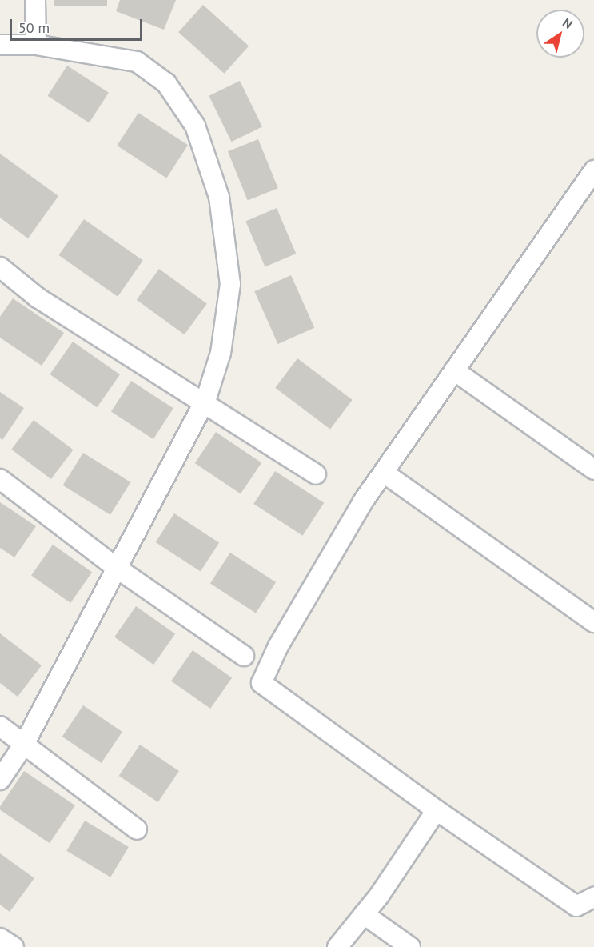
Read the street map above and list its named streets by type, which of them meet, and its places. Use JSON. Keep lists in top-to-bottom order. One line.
{"scale_bar":"50 m","north":"top right"}
